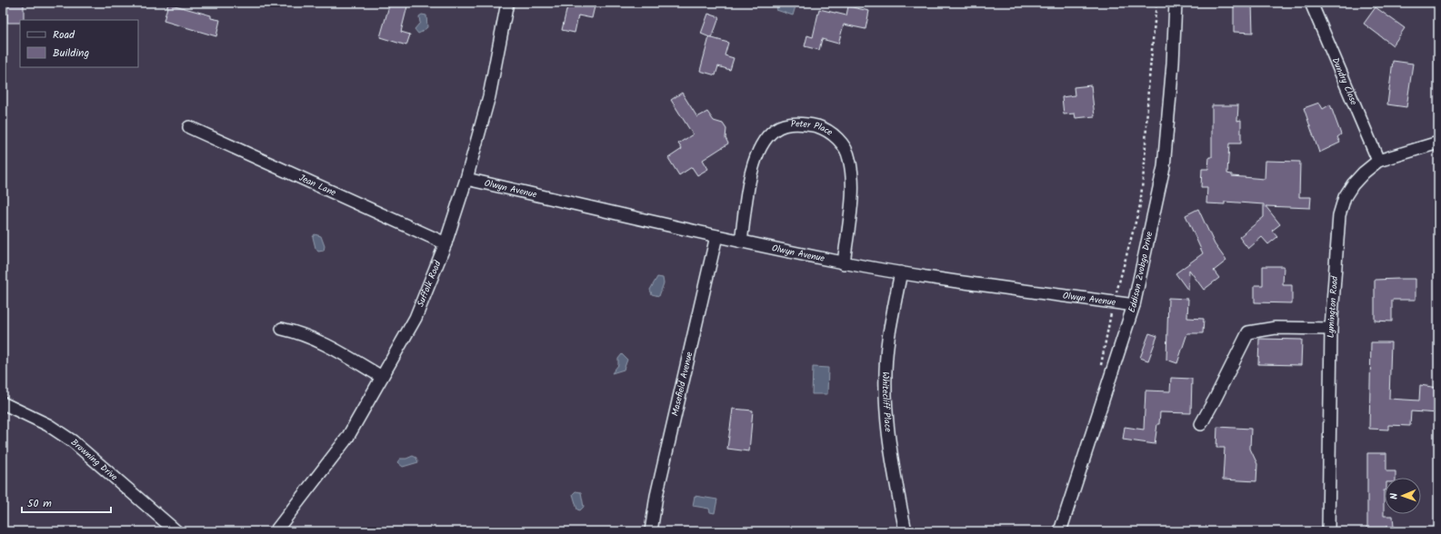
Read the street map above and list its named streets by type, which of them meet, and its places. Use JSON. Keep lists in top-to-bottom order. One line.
{"streets":{"street":["Dundry Close","Peter Place","Jean Lane","Olwyn Avenue","Eddison Zvobgo Drive","Suffolk Road","Lymington Road","Masefield Avenue","Whitecliff Place","Browning Drive"]},"crossings":[["Dundry Close","Lymington Road"],["Peter Place","Olwyn Avenue"],["Jean Lane","Suffolk Road"],["Olwyn Avenue","Eddison Zvobgo Drive"],["Olwyn Avenue","Suffolk Road"],["Olwyn Avenue","Masefield Avenue"],["Olwyn Avenue","Whitecliff Place"]],"legend":["Road","Building"],"scale_bar":"50 m","north":"left"}
